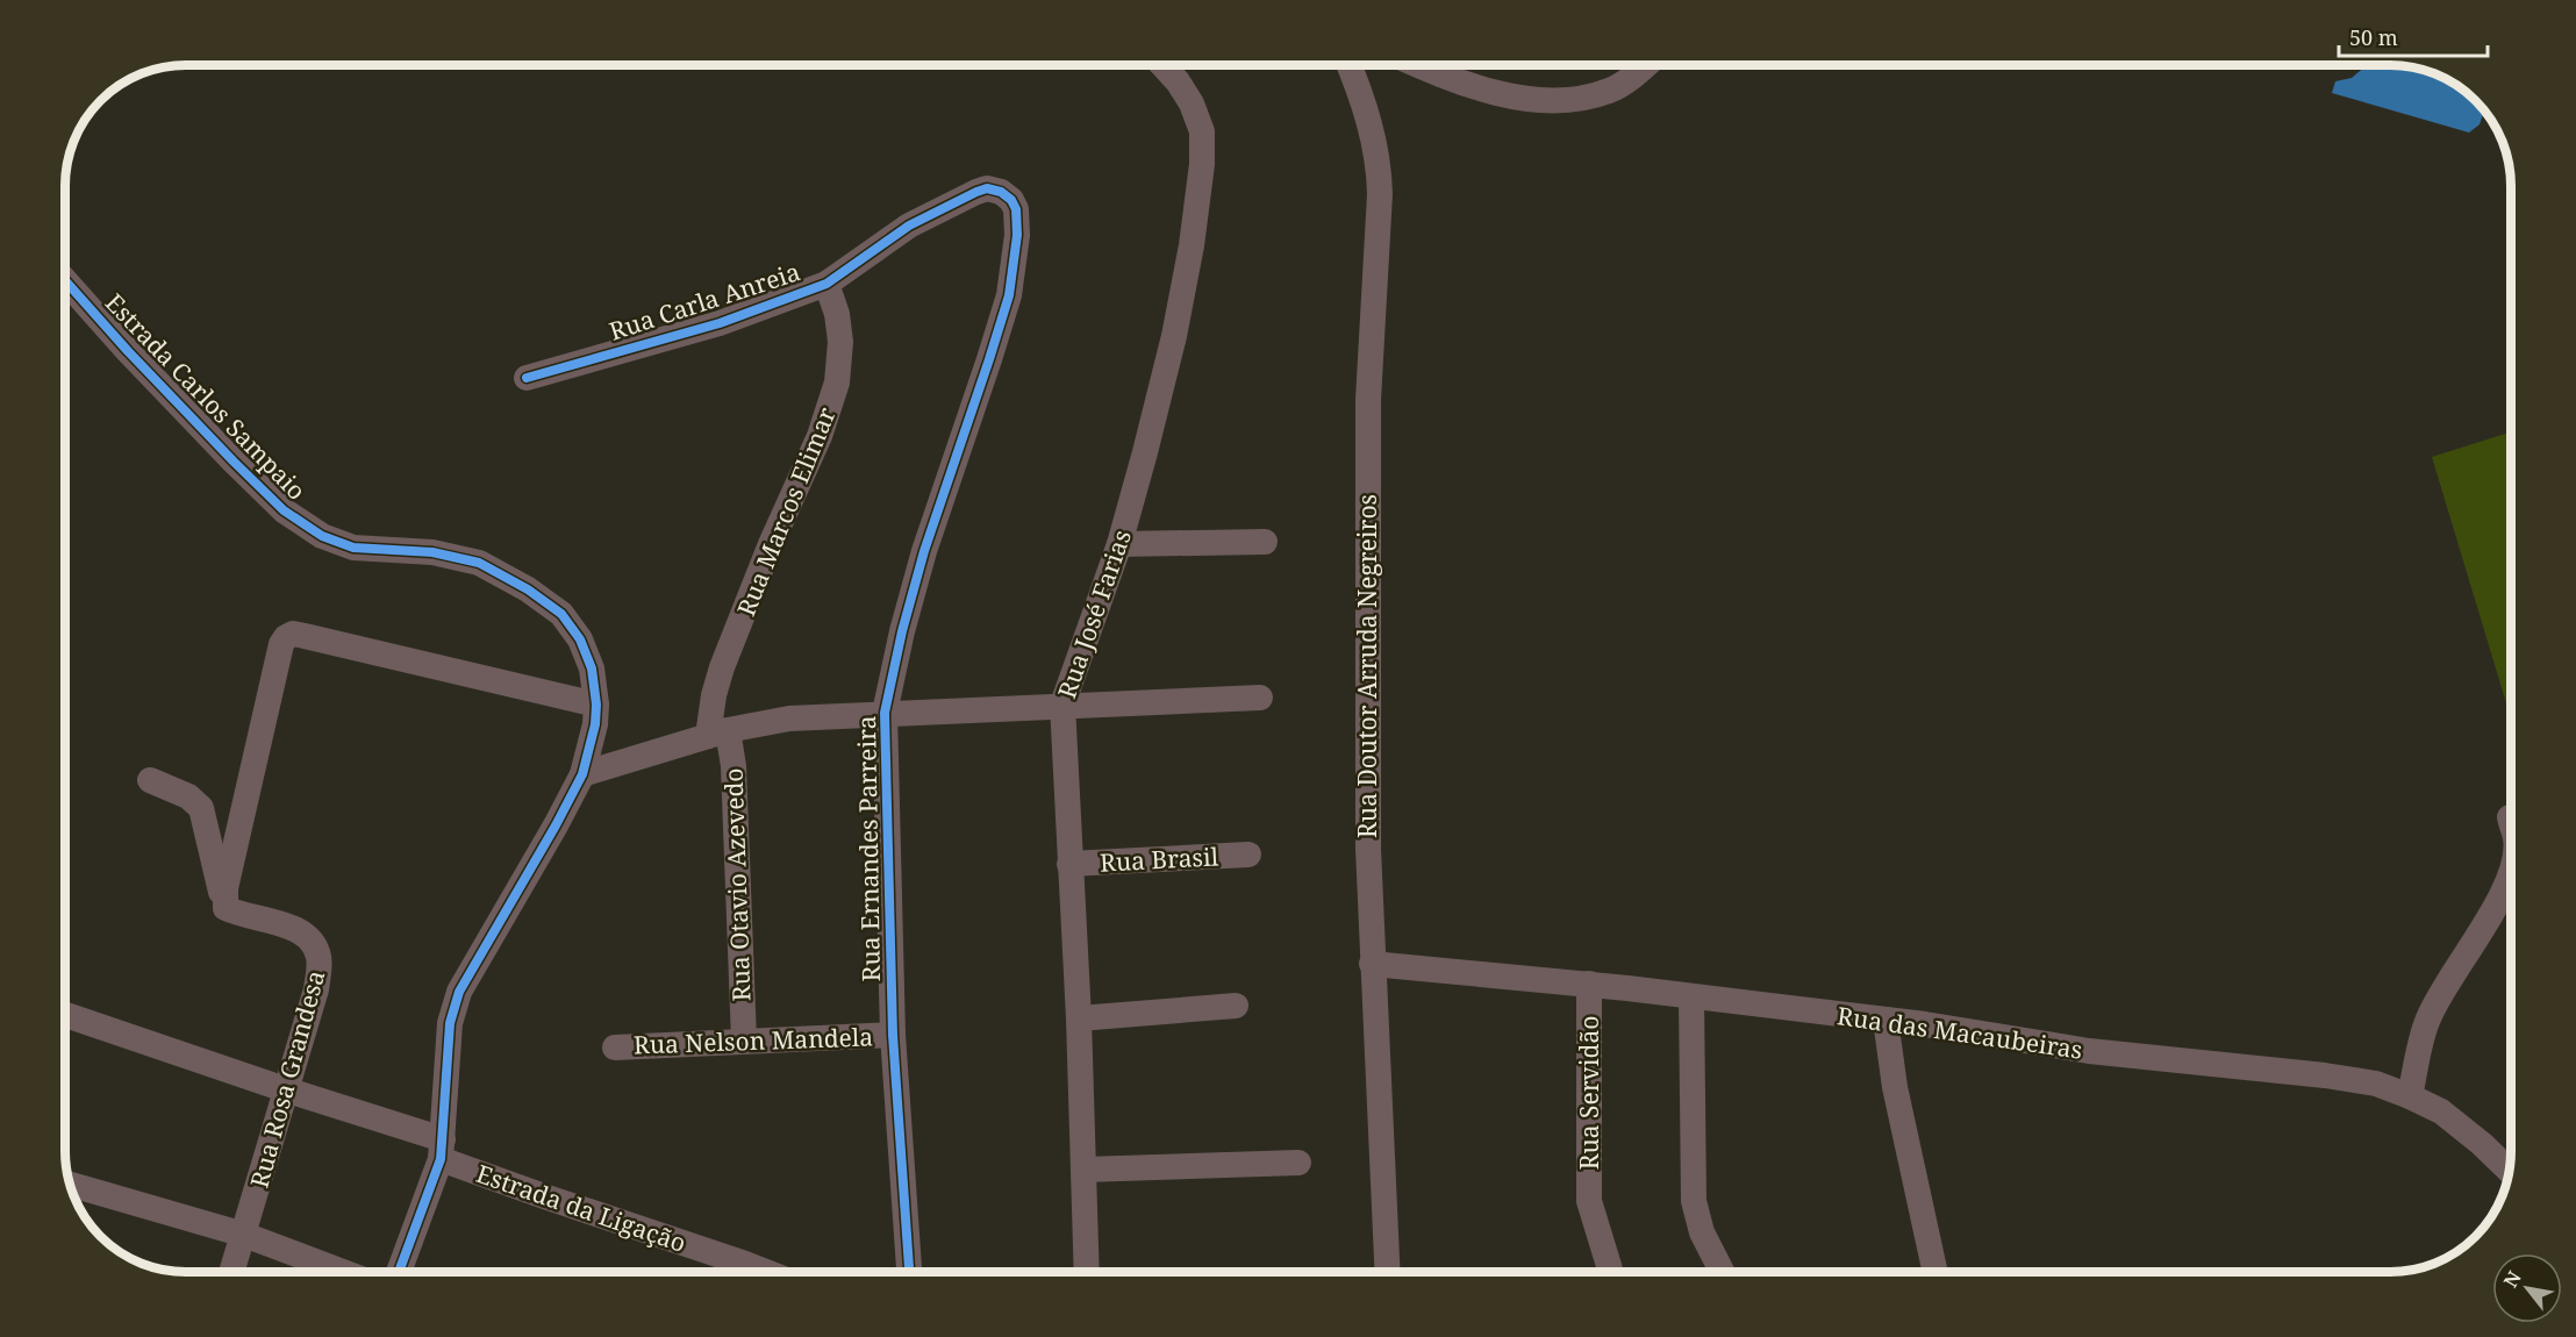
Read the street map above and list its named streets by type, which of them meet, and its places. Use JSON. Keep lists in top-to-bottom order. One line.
{"streets":{"street":["Rua Carla Anreia","Estrada Carlos Sampaio","Rua Marcos Elimar","Rua José Farias","Rua Doutor Arruda Negreiros","Rua Ernandes Parreira","Rua Brasil","Rua Otavio Azevedo","Rua das Macaubeiras","Rua Nelson Mandela","Rua Rosa Grandesa","Rua Servidão","Estrada da Ligação"]},"crossings":[["Rua Carla Anreia","Rua Marcos Elimar"],["Rua Carla Anreia","Rua Ernandes Parreira"],["Estrada Carlos Sampaio","Estrada da Ligação"],["Rua Marcos Elimar","Rua Otavio Azevedo"],["Rua José Farias","Rua Brasil"],["Rua Doutor Arruda Negreiros","Rua das Macaubeiras"],["Rua Ernandes Parreira","Rua Nelson Mandela"],["Rua Otavio Azevedo","Rua Nelson Mandela"],["Rua das Macaubeiras","Rua Servidão"],["Rua Rosa Grandesa","Estrada da Ligação"]],"scale_bar":"50 m","north":"top left"}
